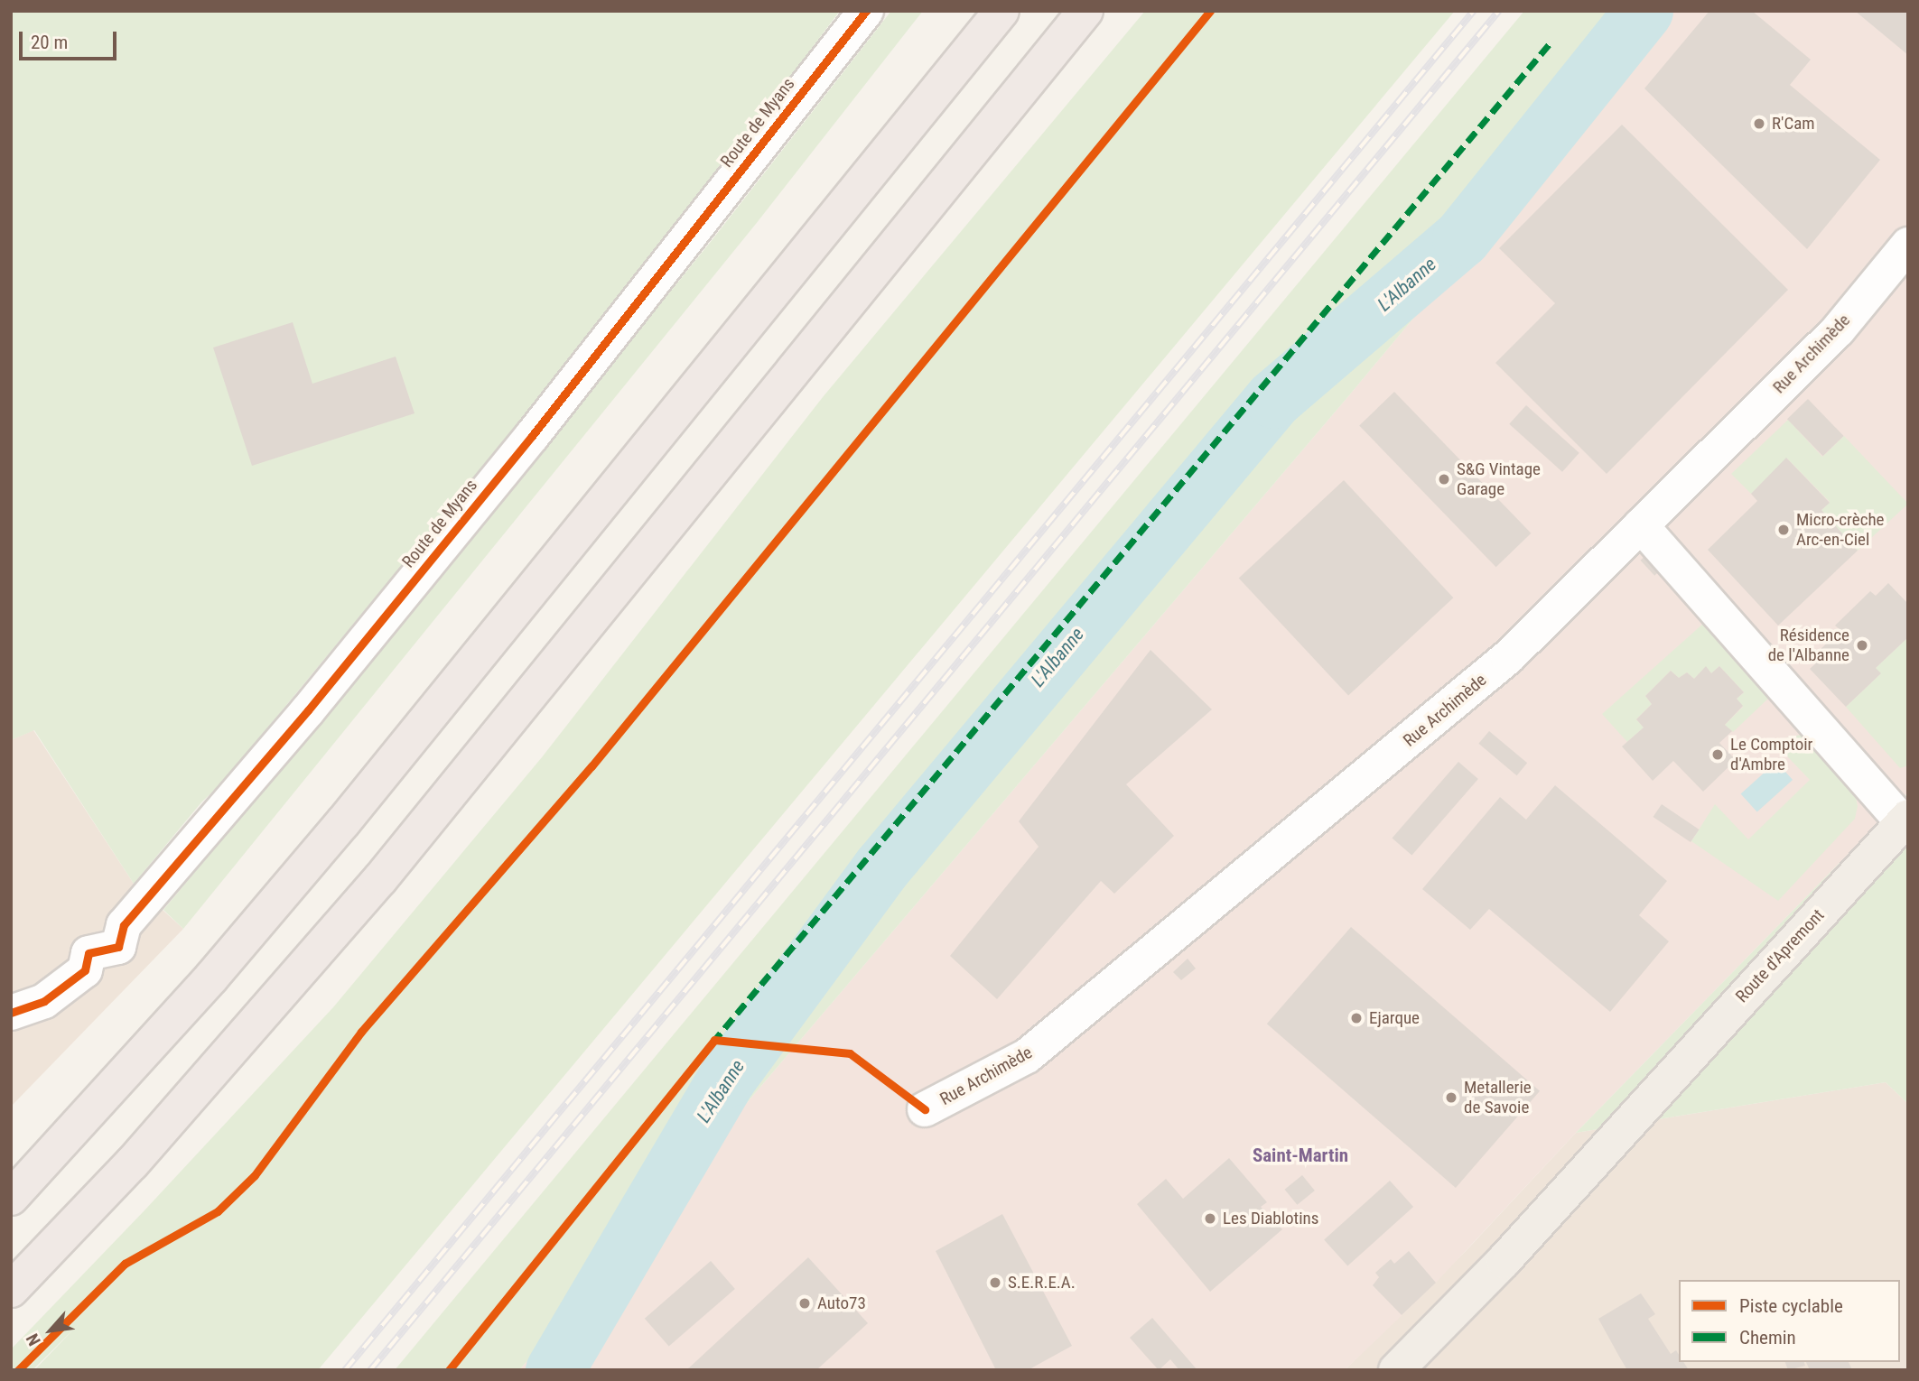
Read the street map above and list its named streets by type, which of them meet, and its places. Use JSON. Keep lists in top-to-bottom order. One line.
{"streets":{"main road":["Route d'Apremont"],"street":["Route de Myans","Rue Archimède"]},"districts":["Saint-Martin"],"water":["L'Albanne"],"places":["R'Cam","S&G Vintage Garage","Micro-crèche Arc-en-Ciel","Résidence de l'Albanne","Le Comptoir d'Ambre","Ejarque","Metallerie de Savoie","Les Diablotins","S.E.R.E.A.","Auto73"],"legend":["Piste cyclable","Chemin"],"scale_bar":"20 m","north":"bottom left"}
